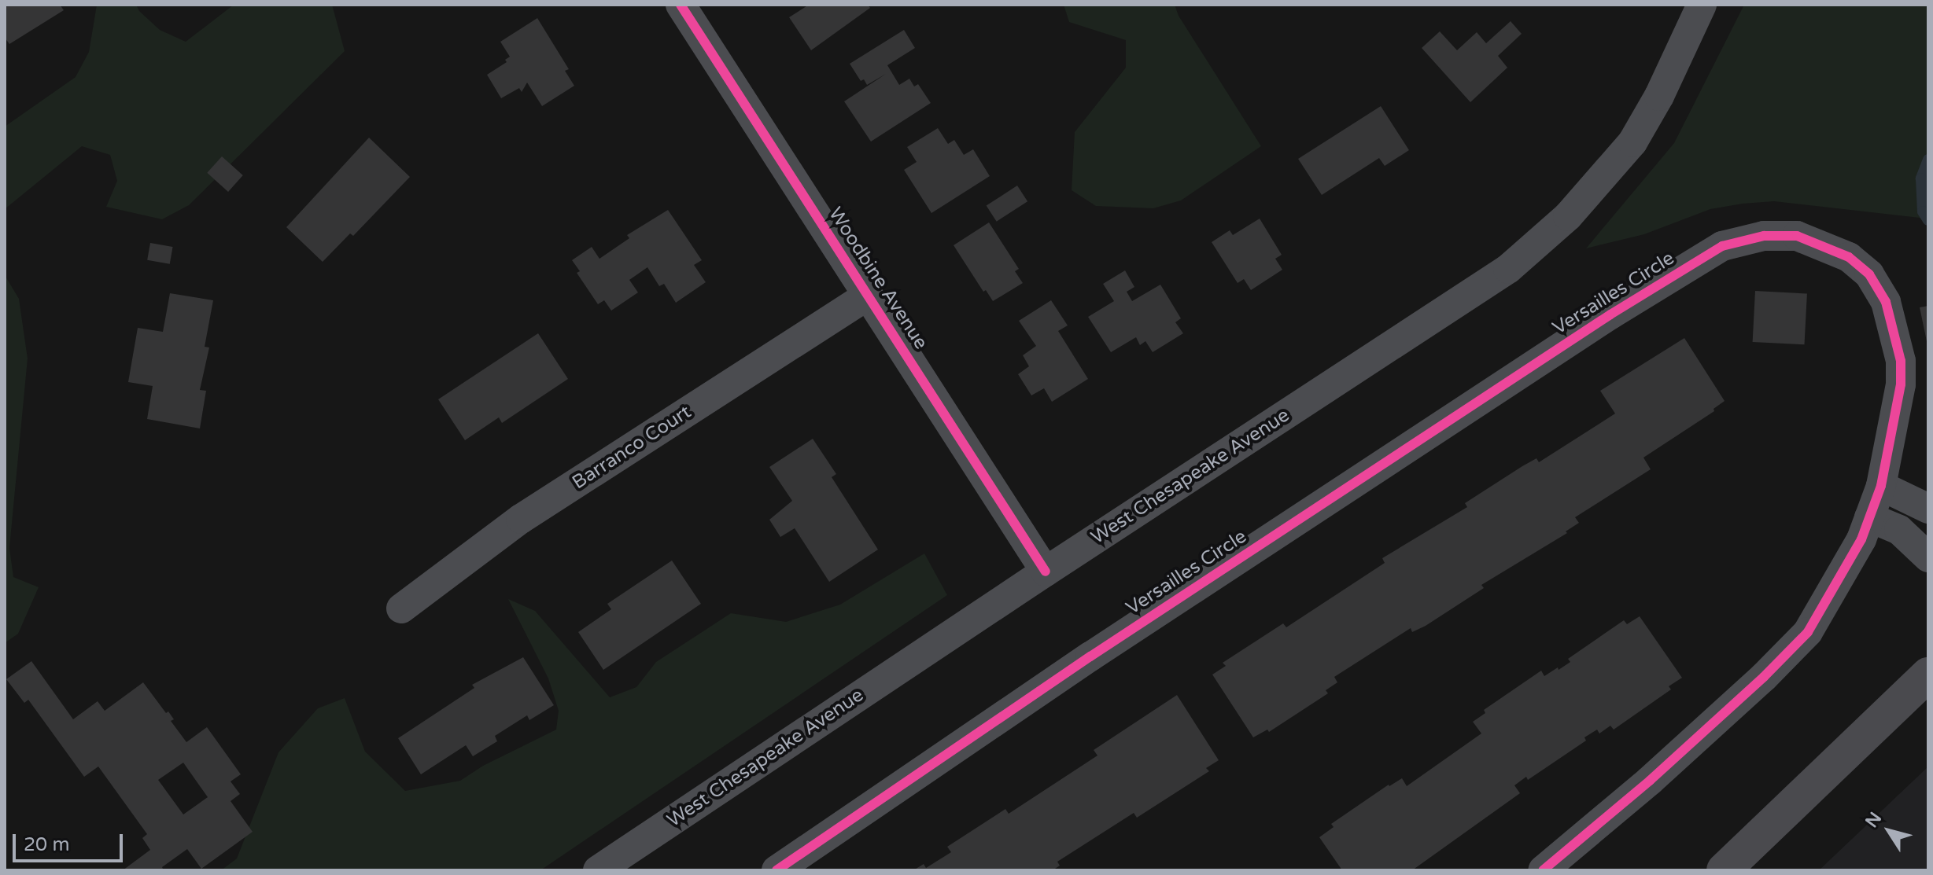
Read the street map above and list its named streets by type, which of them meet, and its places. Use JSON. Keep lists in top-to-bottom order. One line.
{"streets":{"street":["Woodbine Avenue","Versailles Circle","Barranco Court","West Chesapeake Avenue"]},"crossings":[["Woodbine Avenue","Barranco Court"],["Woodbine Avenue","West Chesapeake Avenue"]],"scale_bar":"20 m","north":"top left"}
